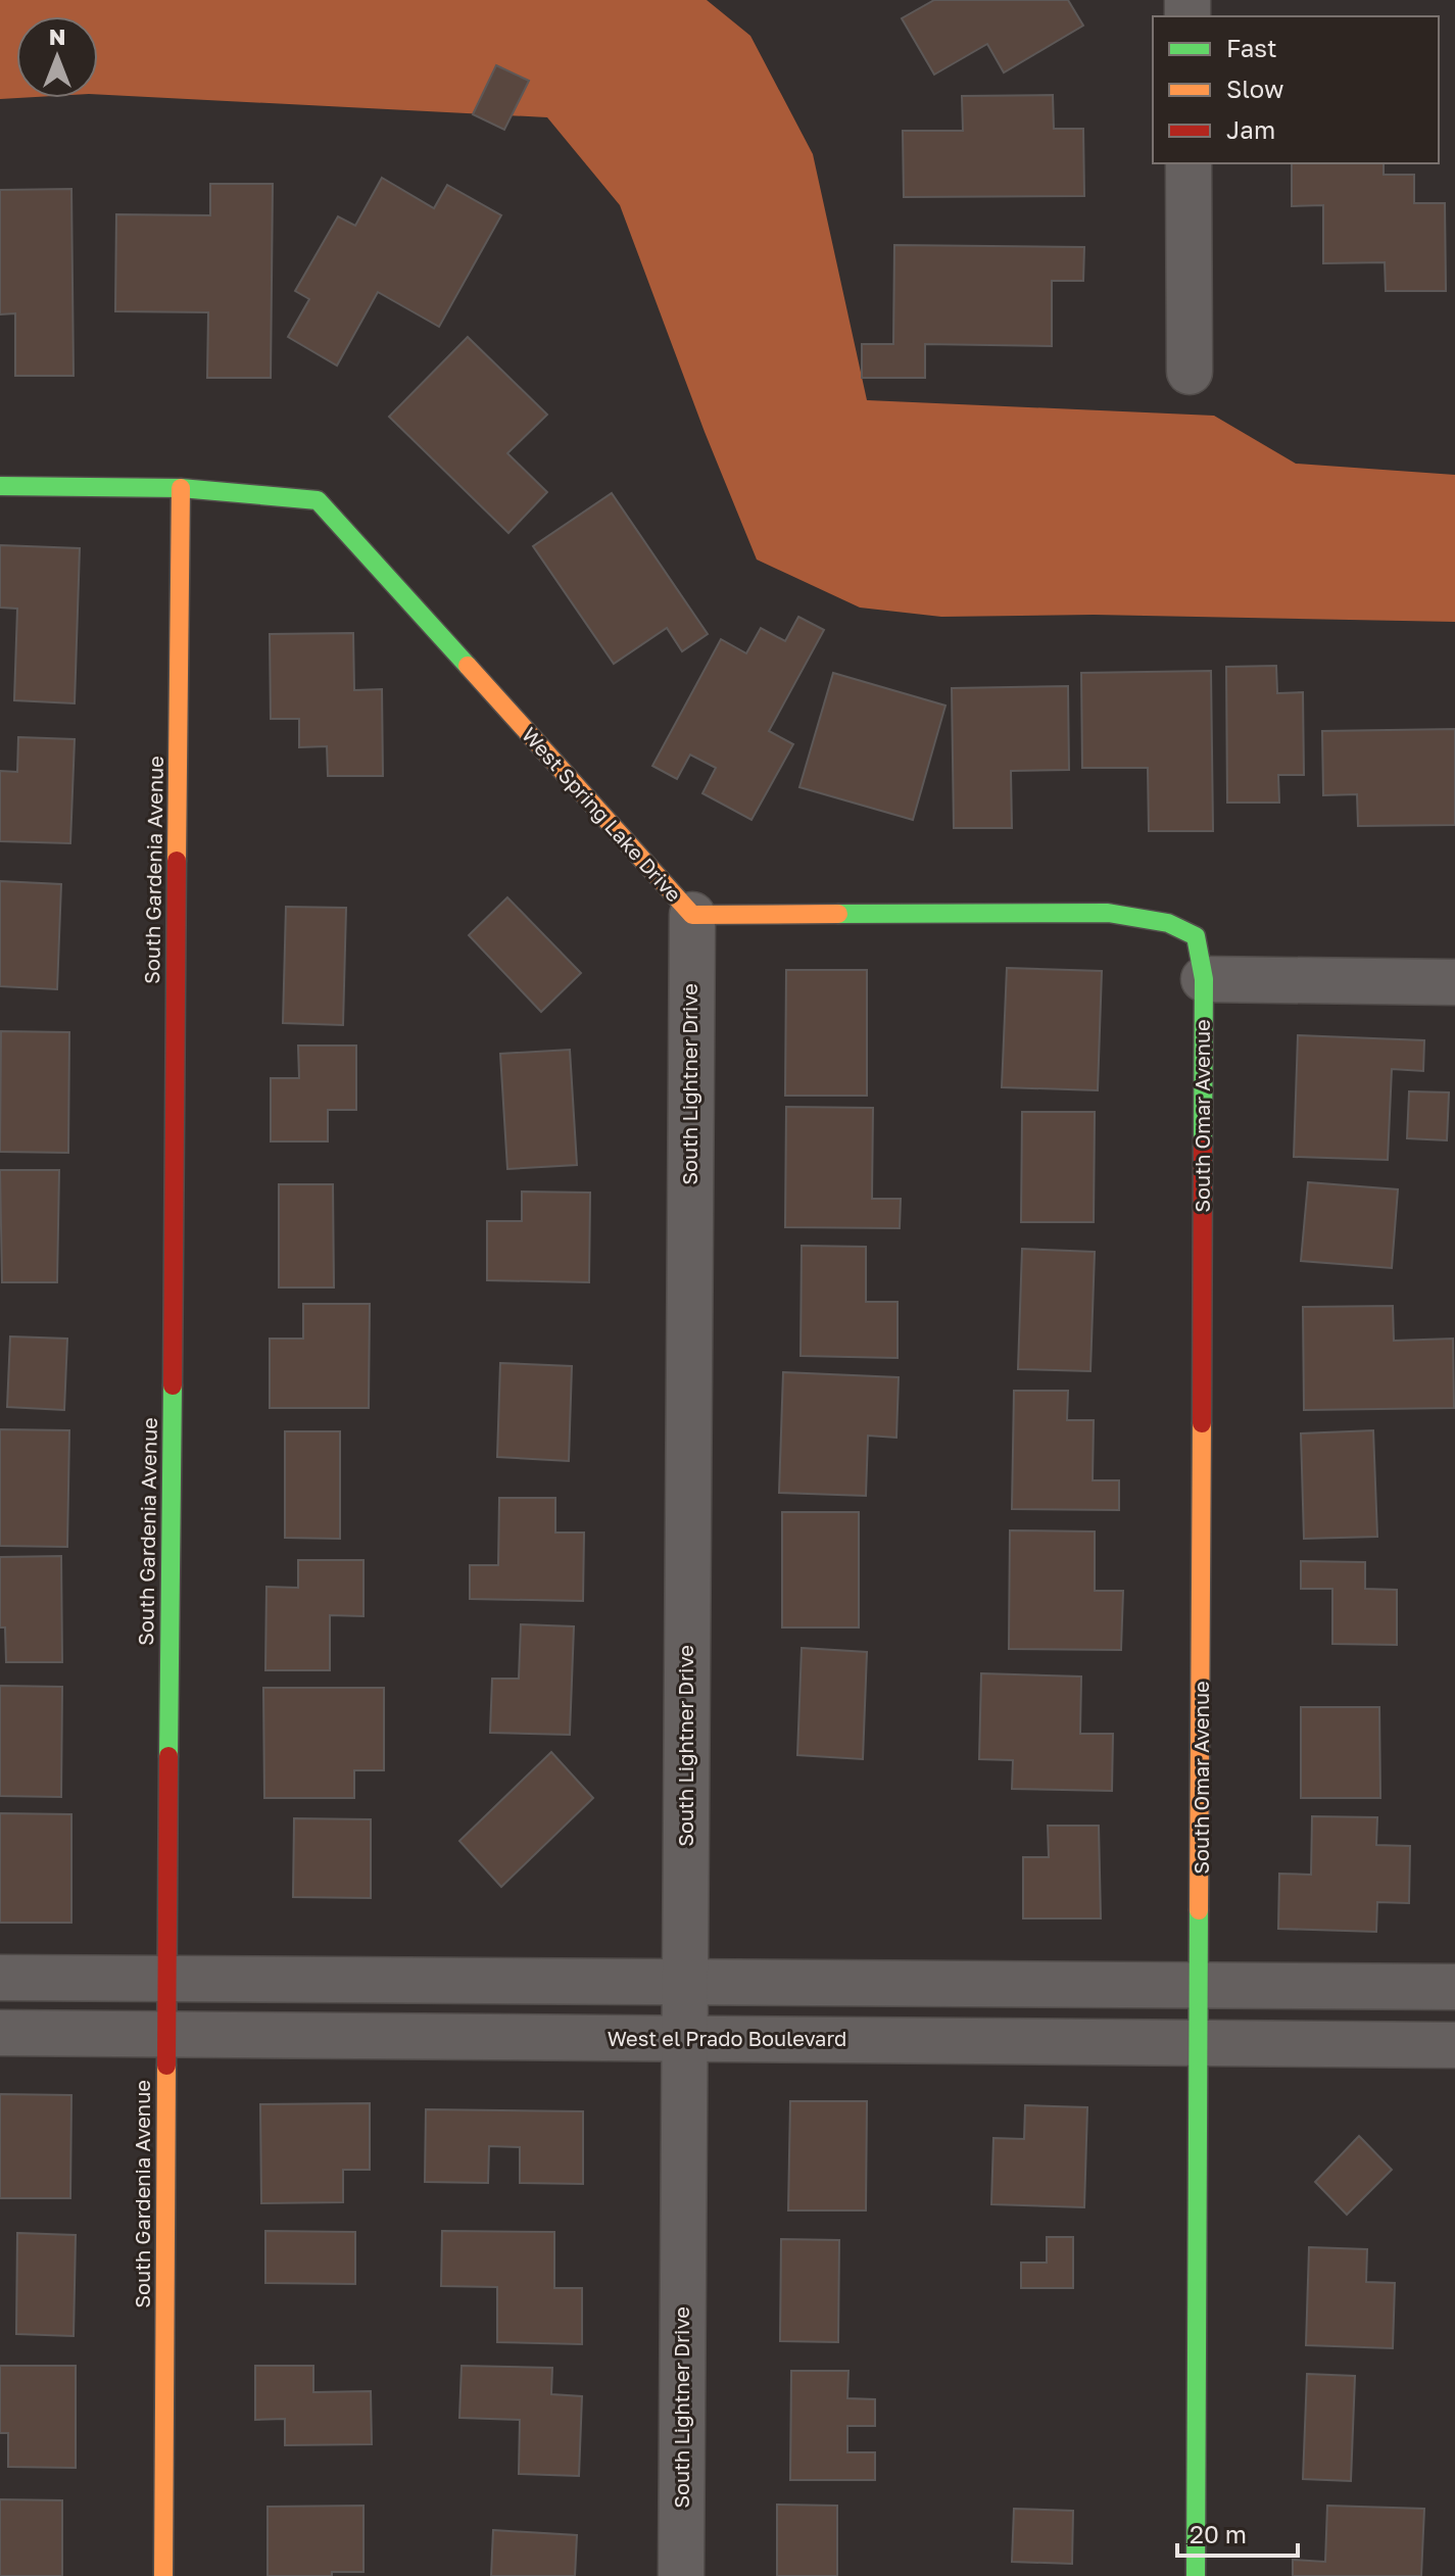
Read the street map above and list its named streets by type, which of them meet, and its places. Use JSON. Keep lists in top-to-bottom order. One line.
{"streets":{"street":["West Spring Lake Drive","South Gardenia Avenue","South Lightner Drive","South Omar Avenue","West el Prado Boulevard"]},"crossings":[["West Spring Lake Drive","South Gardenia Avenue"],["West Spring Lake Drive","South Lightner Drive"],["West Spring Lake Drive","South Omar Avenue"],["South Gardenia Avenue","West el Prado Boulevard"],["South Lightner Drive","West el Prado Boulevard"],["South Omar Avenue","West el Prado Boulevard"]],"legend":["Fast","Slow","Jam"],"scale_bar":"20 m","north":"top"}
